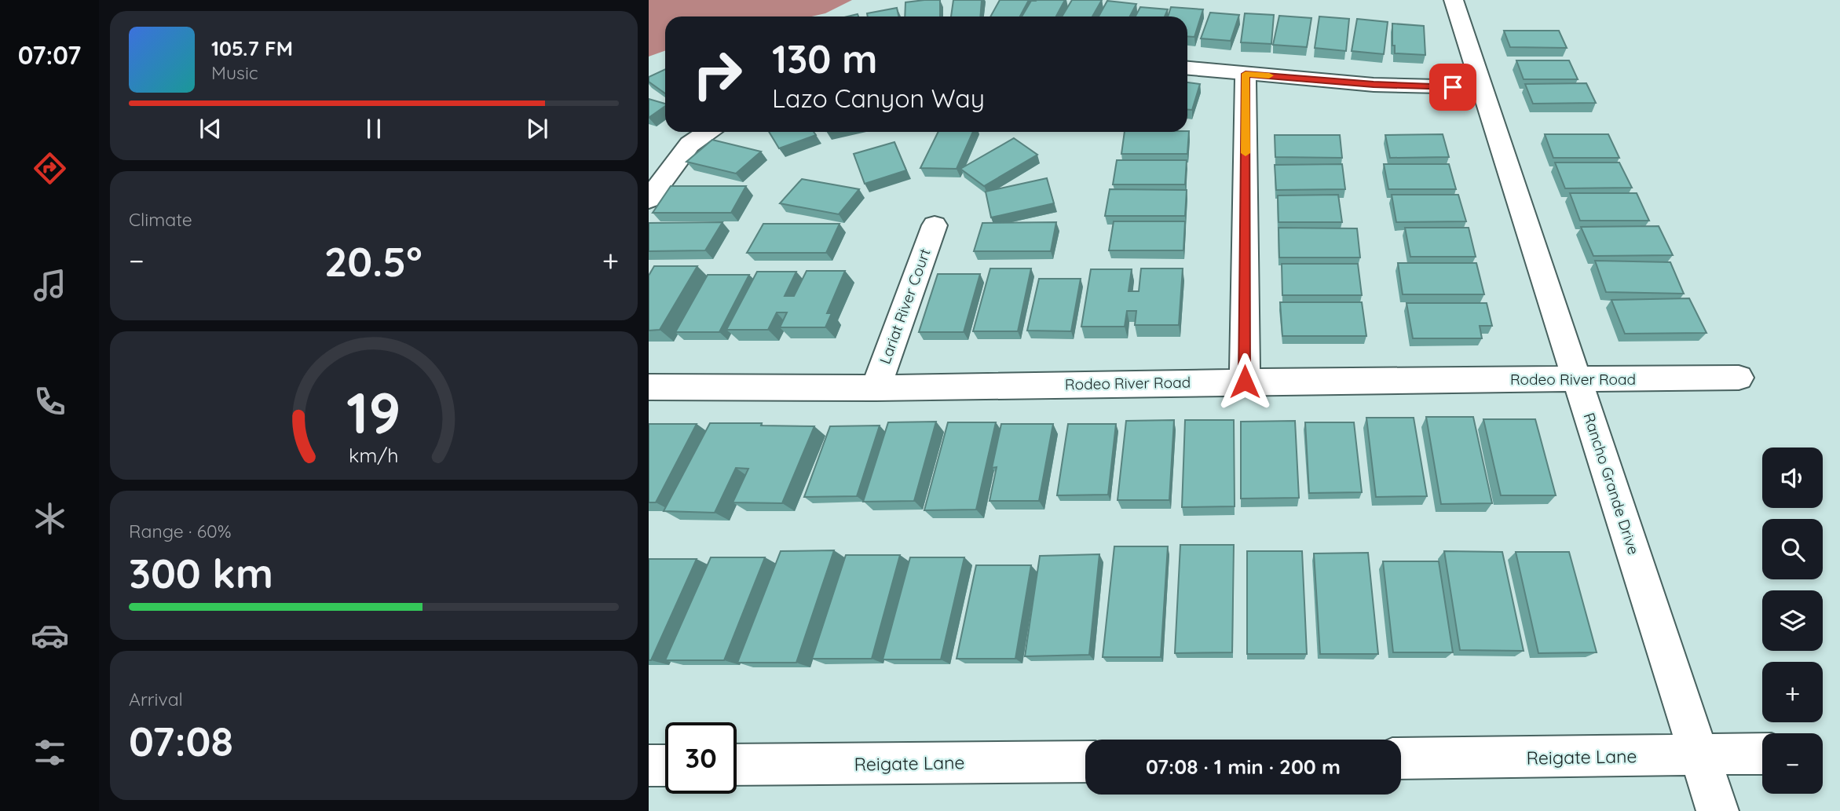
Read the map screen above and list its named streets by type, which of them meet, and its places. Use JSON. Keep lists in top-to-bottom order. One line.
{"streets":{"street":["Lariat River Court","Rodeo River Road","Rancho Grande Drive","Reigate Lane"]},"crossings":[["Lariat River Court","Rodeo River Road"],["Rodeo River Road","Rancho Grande Drive"],["Rancho Grande Drive","Reigate Lane"]],"page":{"tabs":"07:07","turn":["130 m","Lazo Canyon Way"],"song":["105.7 FM","Music"],"tile":["Climate",["Range · 60%","300 km"],["Arrival","07:08"]],"heat":["−","20.5°","+"],"map_buttons":["+","−"],"limit":"30","trip":"07:08 · 1 min · 200 m","gauge":["19","km/h"]}}
